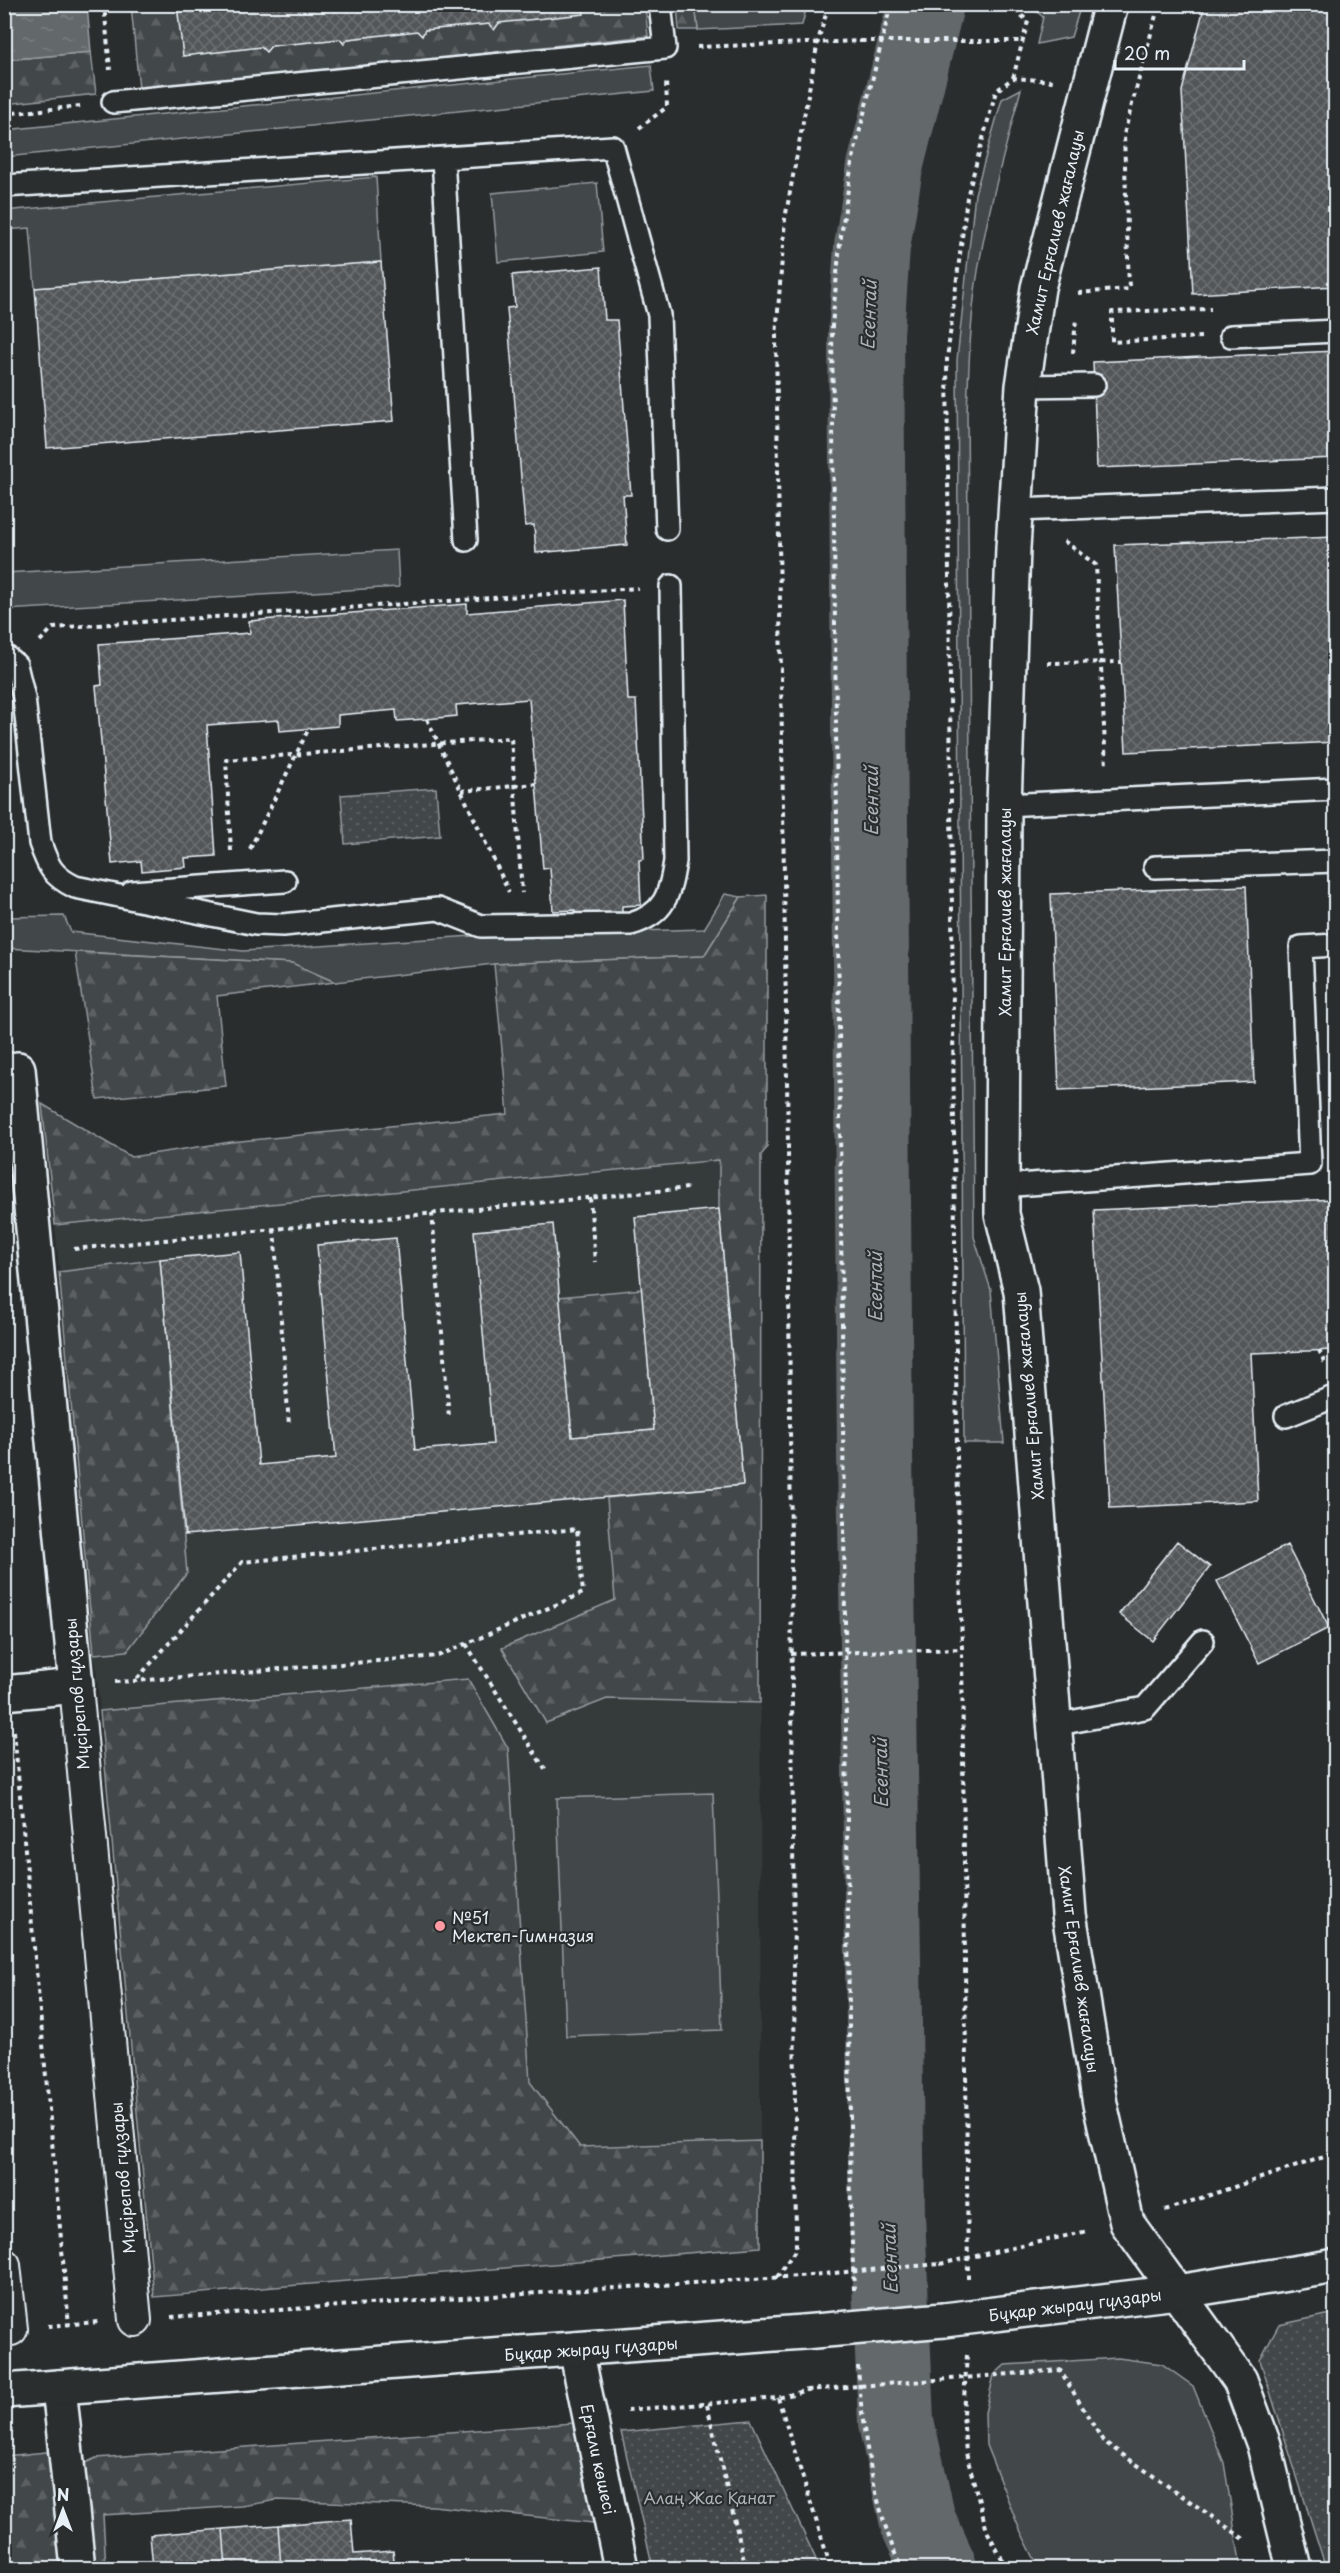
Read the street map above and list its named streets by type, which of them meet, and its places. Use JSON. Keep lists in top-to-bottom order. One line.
{"streets":{"street":["Хамит Ерғалиев жағалауы","Мүсірепов гүлзары","Бұқар жырау гүлзары","Ерғали көшесі"]},"crossings":[["Хамит Ерғалиев жағалауы","Бұқар жырау гүлзары"],["Бұқар жырау гүлзары","Ерғали көшесі"]],"water":["Есентай"],"parks":["Алаң Жас Қанат"],"places":["№51 Мектеп-Гимназия"],"scale_bar":"20 m","north":"top"}
